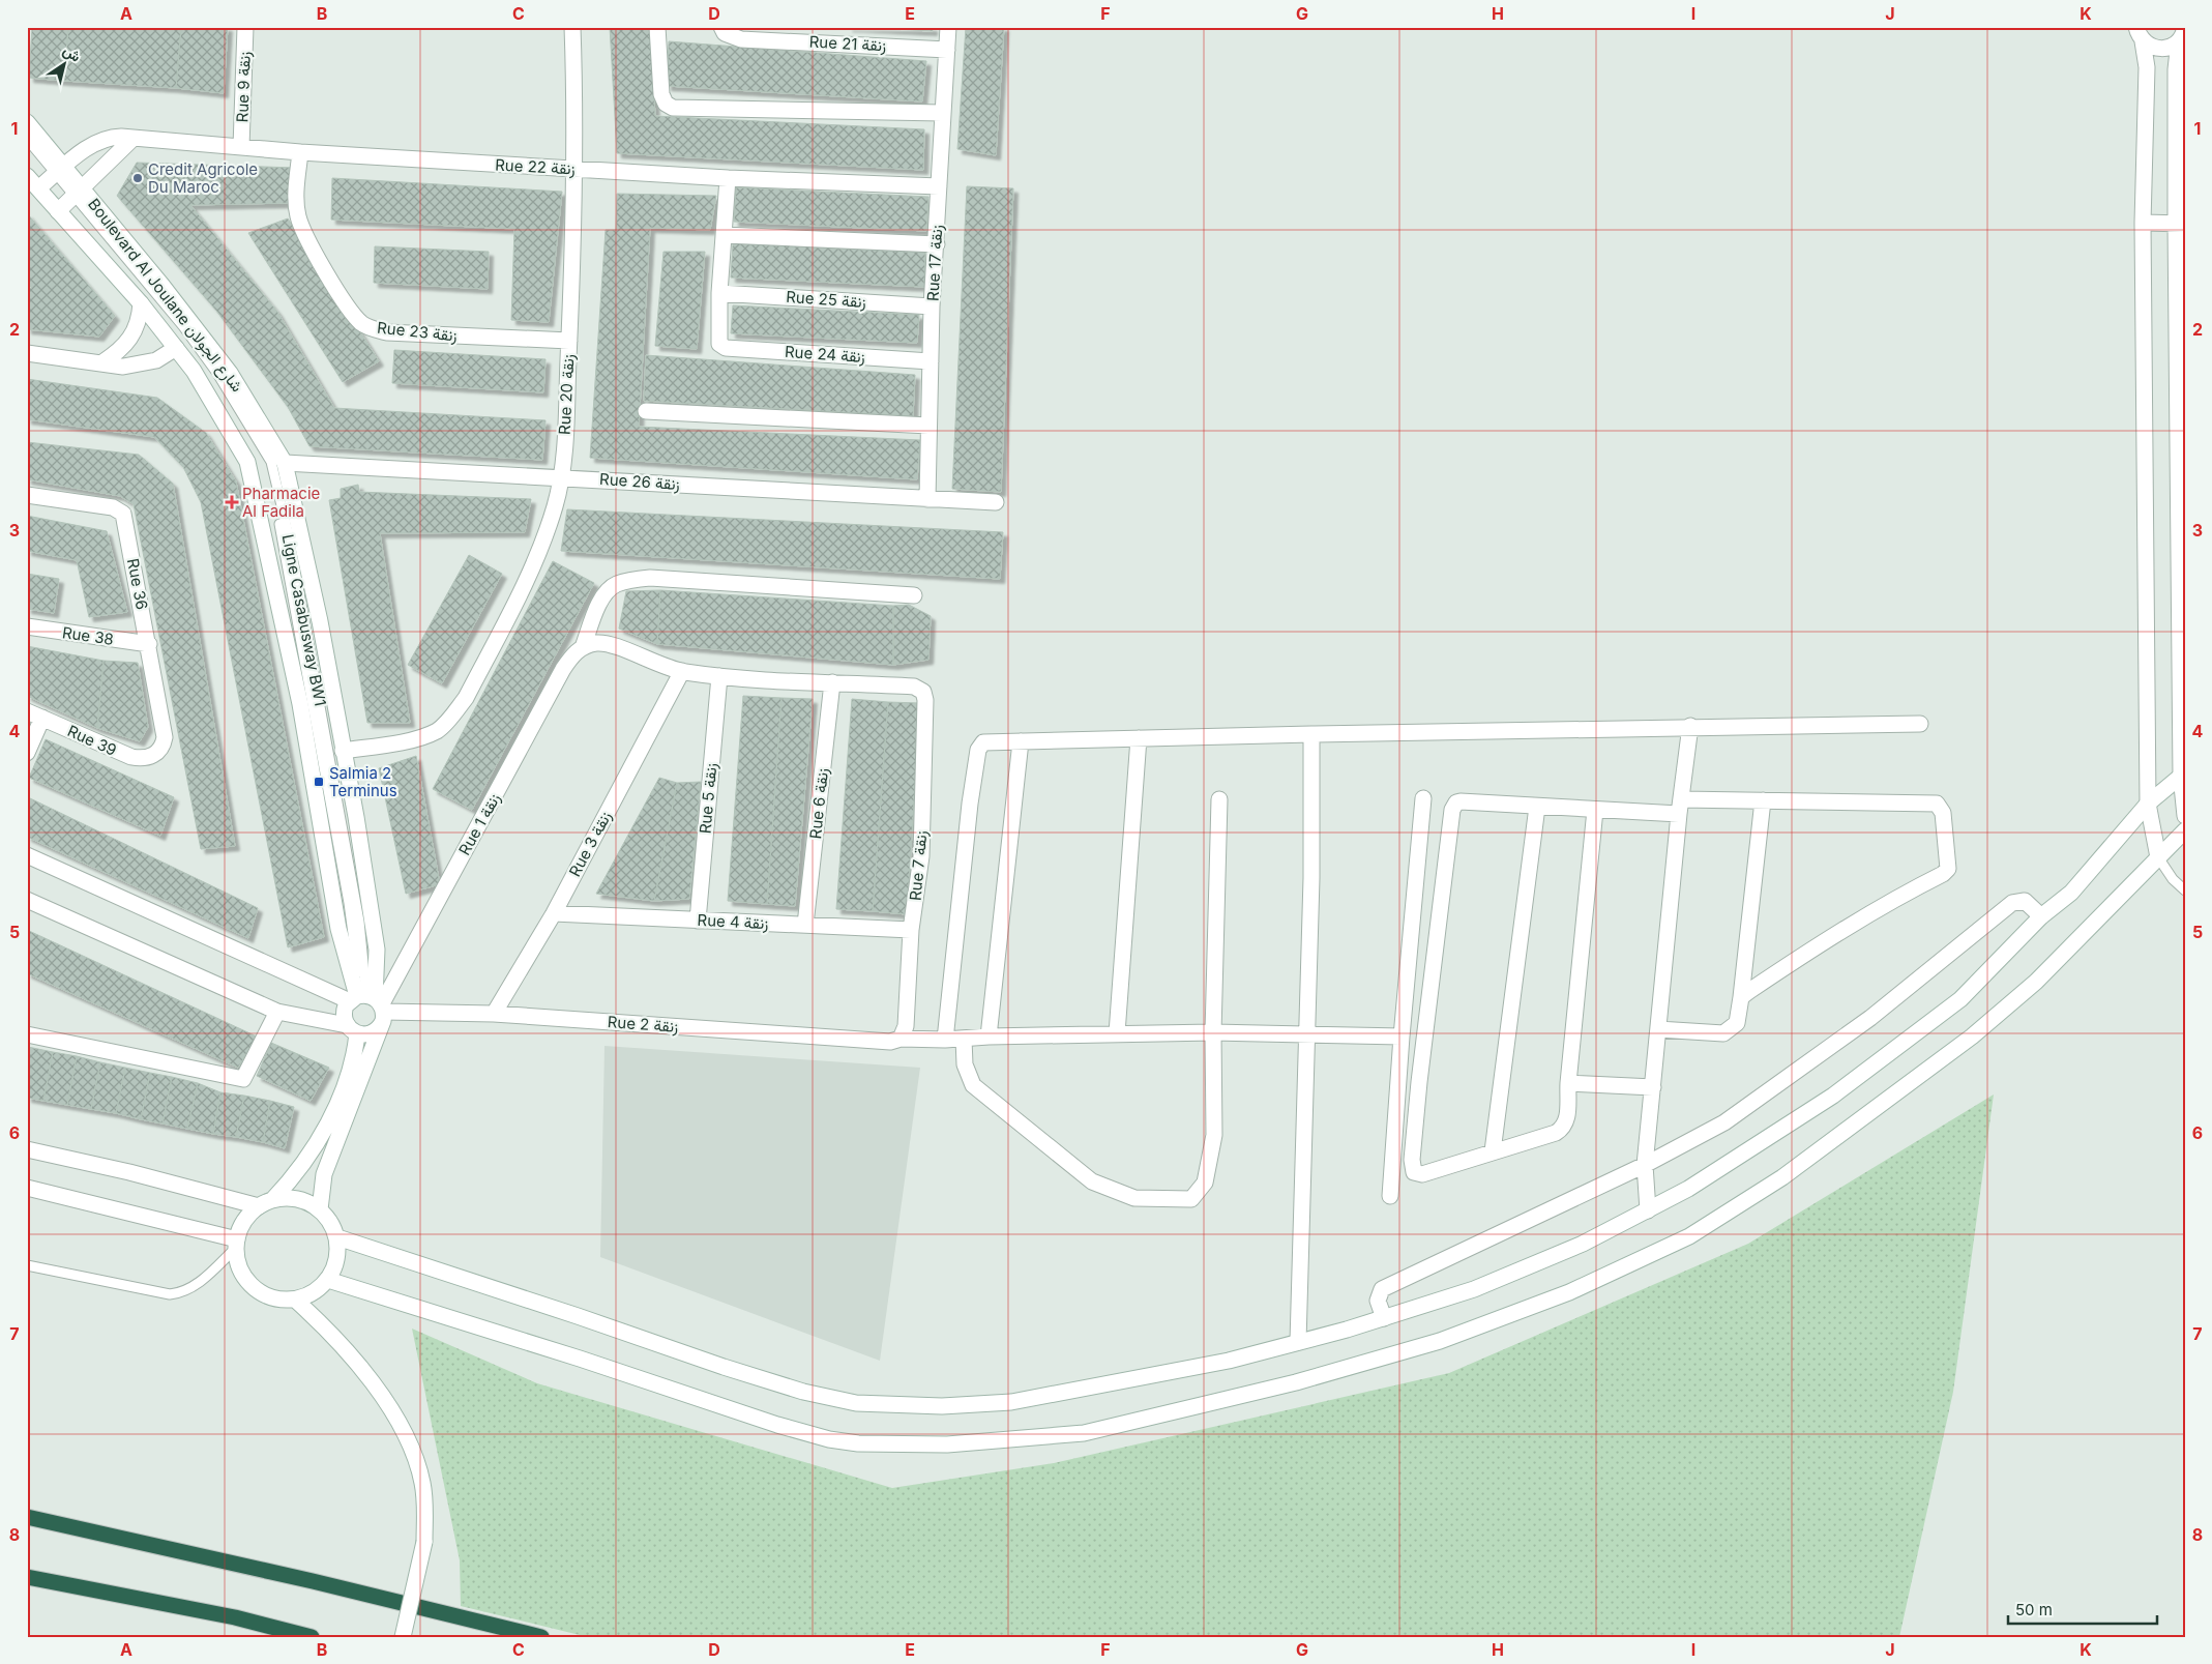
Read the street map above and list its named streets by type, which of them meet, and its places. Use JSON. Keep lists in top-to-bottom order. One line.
{"streets":{"street":["Rue 21 زنقة","Rue 9 زنقة","Rue 22 زنقة","Rue 17 زنقة","Boulevard Al Joulane شارع الجولان","Rue 25 زنقة","Rue 23 زنقة","Rue 24 زنقة","Rue 20 زنقة","Rue 26 زنقة","Rue 36","Rue 38","Rue 39","Rue 5 زنقة","Rue 6 زنقة","Rue 1 زنقة","Rue 3 زنقة","Rue 7 زنقة","Rue 4 زنقة","Rue 2 زنقة"],"lane":["Ligne Casabusway BW1"]},"crossings":[["Rue 21 زنقة","Rue 17 زنقة"],["Rue 9 زنقة","Rue 22 زنقة"],["Rue 22 زنقة","Rue 17 زنقة"],["Rue 22 زنقة","Boulevard Al Joulane شارع الجولان"],["Rue 22 زنقة","Rue 23 زنقة"],["Rue 22 زنقة","Rue 20 زنقة"],["Rue 17 زنقة","Rue 25 زنقة"],["Rue 17 زنقة","Rue 24 زنقة"],["Rue 17 زنقة","Rue 26 زنقة"],["Boulevard Al Joulane شارع الجولان","Rue 20 زنقة"],["Boulevard Al Joulane شارع الجولان","Rue 26 زنقة"],["Boulevard Al Joulane شارع الجولان","Ligne Casabusway BW1"],["Boulevard Al Joulane شارع الجولان","Rue 1 زنقة"],["Boulevard Al Joulane شارع الجولان","Rue 2 زنقة"],["Rue 25 زنقة","Rue 24 زنقة"],["Rue 23 زنقة","Rue 20 زنقة"],["Rue 20 زنقة","Rue 26 زنقة"],["Rue 36","Rue 38"],["Rue 36","Rue 39"],["Ligne Casabusway BW1","Rue 1 زنقة"],["Ligne Casabusway BW1","Rue 2 زنقة"],["Rue 5 زنقة","Rue 4 زنقة"],["Rue 6 زنقة","Rue 7 زنقة"],["Rue 6 زنقة","Rue 4 زنقة"],["Rue 1 زنقة","Rue 2 زنقة"],["Rue 3 زنقة","Rue 4 زنقة"],["Rue 3 زنقة","Rue 2 زنقة"],["Rue 7 زنقة","Rue 4 زنقة"],["Rue 7 زنقة","Rue 2 زنقة"]],"places":{"other":["Credit Agricole Du Maroc"],"health":["Pharmacie Al Fadila"],"transit":["Salmia 2 Terminus"]},"scale_bar":"50 m","north":"top right","grid":{"columns":["A","B","C","D","E","F","G","H","I","J","K"],"rows":["1","2","3","4","5","6","7","8"]}}
